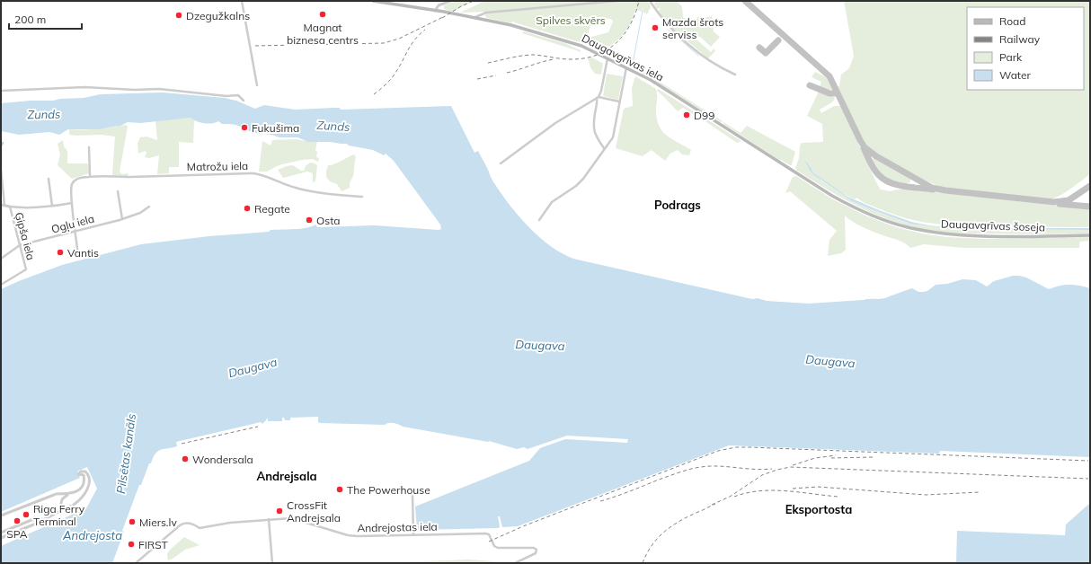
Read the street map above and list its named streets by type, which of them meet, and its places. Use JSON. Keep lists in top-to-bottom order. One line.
{"streets":{"main road":["Daugavgrīvas iela","Daugavgrīvas šoseja"],"street":["Matrožu iela","Ogļu iela","Ģipša iela","Andrejostas iela"]},"crossings":[["Daugavgrīvas iela","Daugavgrīvas šoseja"],["Ogļu iela","Ģipša iela"]],"districts":["Podrags","Andrejsala","Eksportosta"],"water":["Zunds","Daugava","Pilsētas kanāls","Andrejosta"],"parks":["Spilves skvērs"],"places":["Magnat biznesa centrs","Dzegužkalns","Mazda šrots serviss","D99","Fukušima","Regate","Osta","Vantis","Wondersala","The Powerhouse","CrossFit Andrejsala","Riga Ferry Terminal","SPA","Miers.lv","FIRST"],"legend":["Road","Railway","Park","Water"],"scale_bar":"200 m"}
